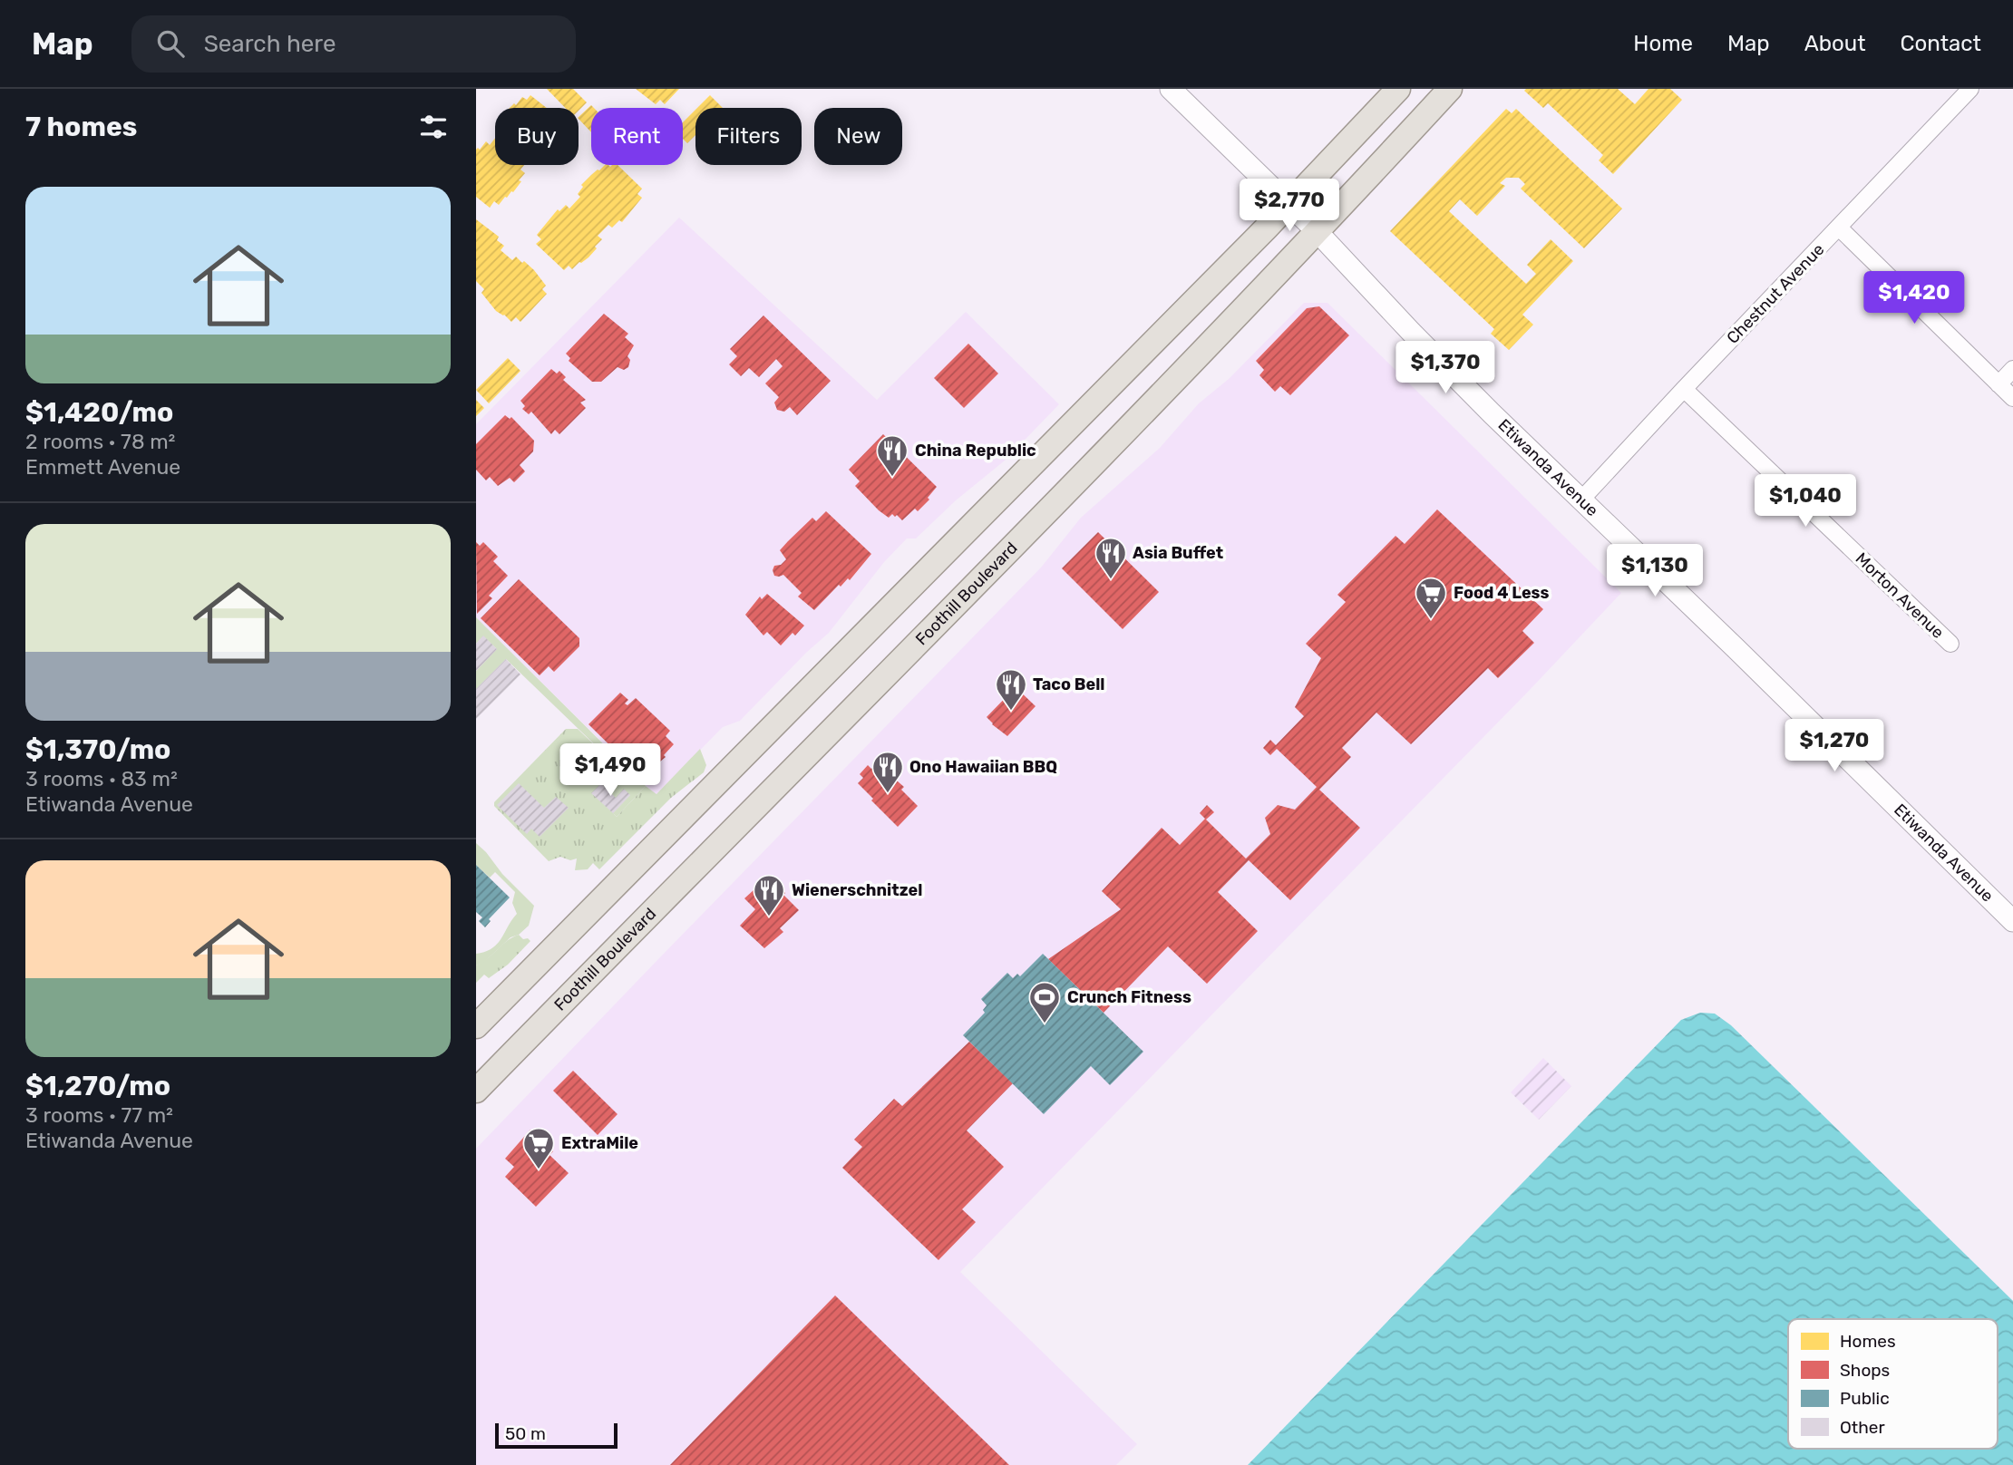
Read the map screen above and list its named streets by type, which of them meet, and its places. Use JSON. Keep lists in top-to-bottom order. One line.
{"streets":{"main road":["Etiwanda Avenue","Foothill Boulevard"],"street":["Chestnut Avenue","Morton Avenue"]},"crossings":[["Chestnut Avenue","Etiwanda Avenue"],["Chestnut Avenue","Morton Avenue"],["Etiwanda Avenue","Foothill Boulevard"]],"places":{"restaurant":["China Republic","Asia Buffet","Taco Bell","Ono Hawaiian BBQ","Wienerschnitzel"],"supermarket":["Food 4 Less","ExtraMile"],"sports":["Crunch Fitness"]},"legend":["Homes","Shops","Public","Other"],"scale_bar":"50 m","page":{"header":"Map","search":"Search here","nav":["Home","Map","About","Contact"],"heading":"7 homes","chip":["Buy","Rent","Filters","New"],"list":[{"name":"$1,420/mo","note":"2 rooms · 78 m² · Emmett Avenue"},{"name":"$1,370/mo","note":"3 rooms · 83 m² · Etiwanda Avenue"},{"name":"$1,270/mo","note":"3 rooms · 77 m² · Etiwanda Avenue"}],"price":["$2,770","$1,420","$1,370","$1,040","$1,130","$1,270","$1,490"],"scale":"50 m"}}
